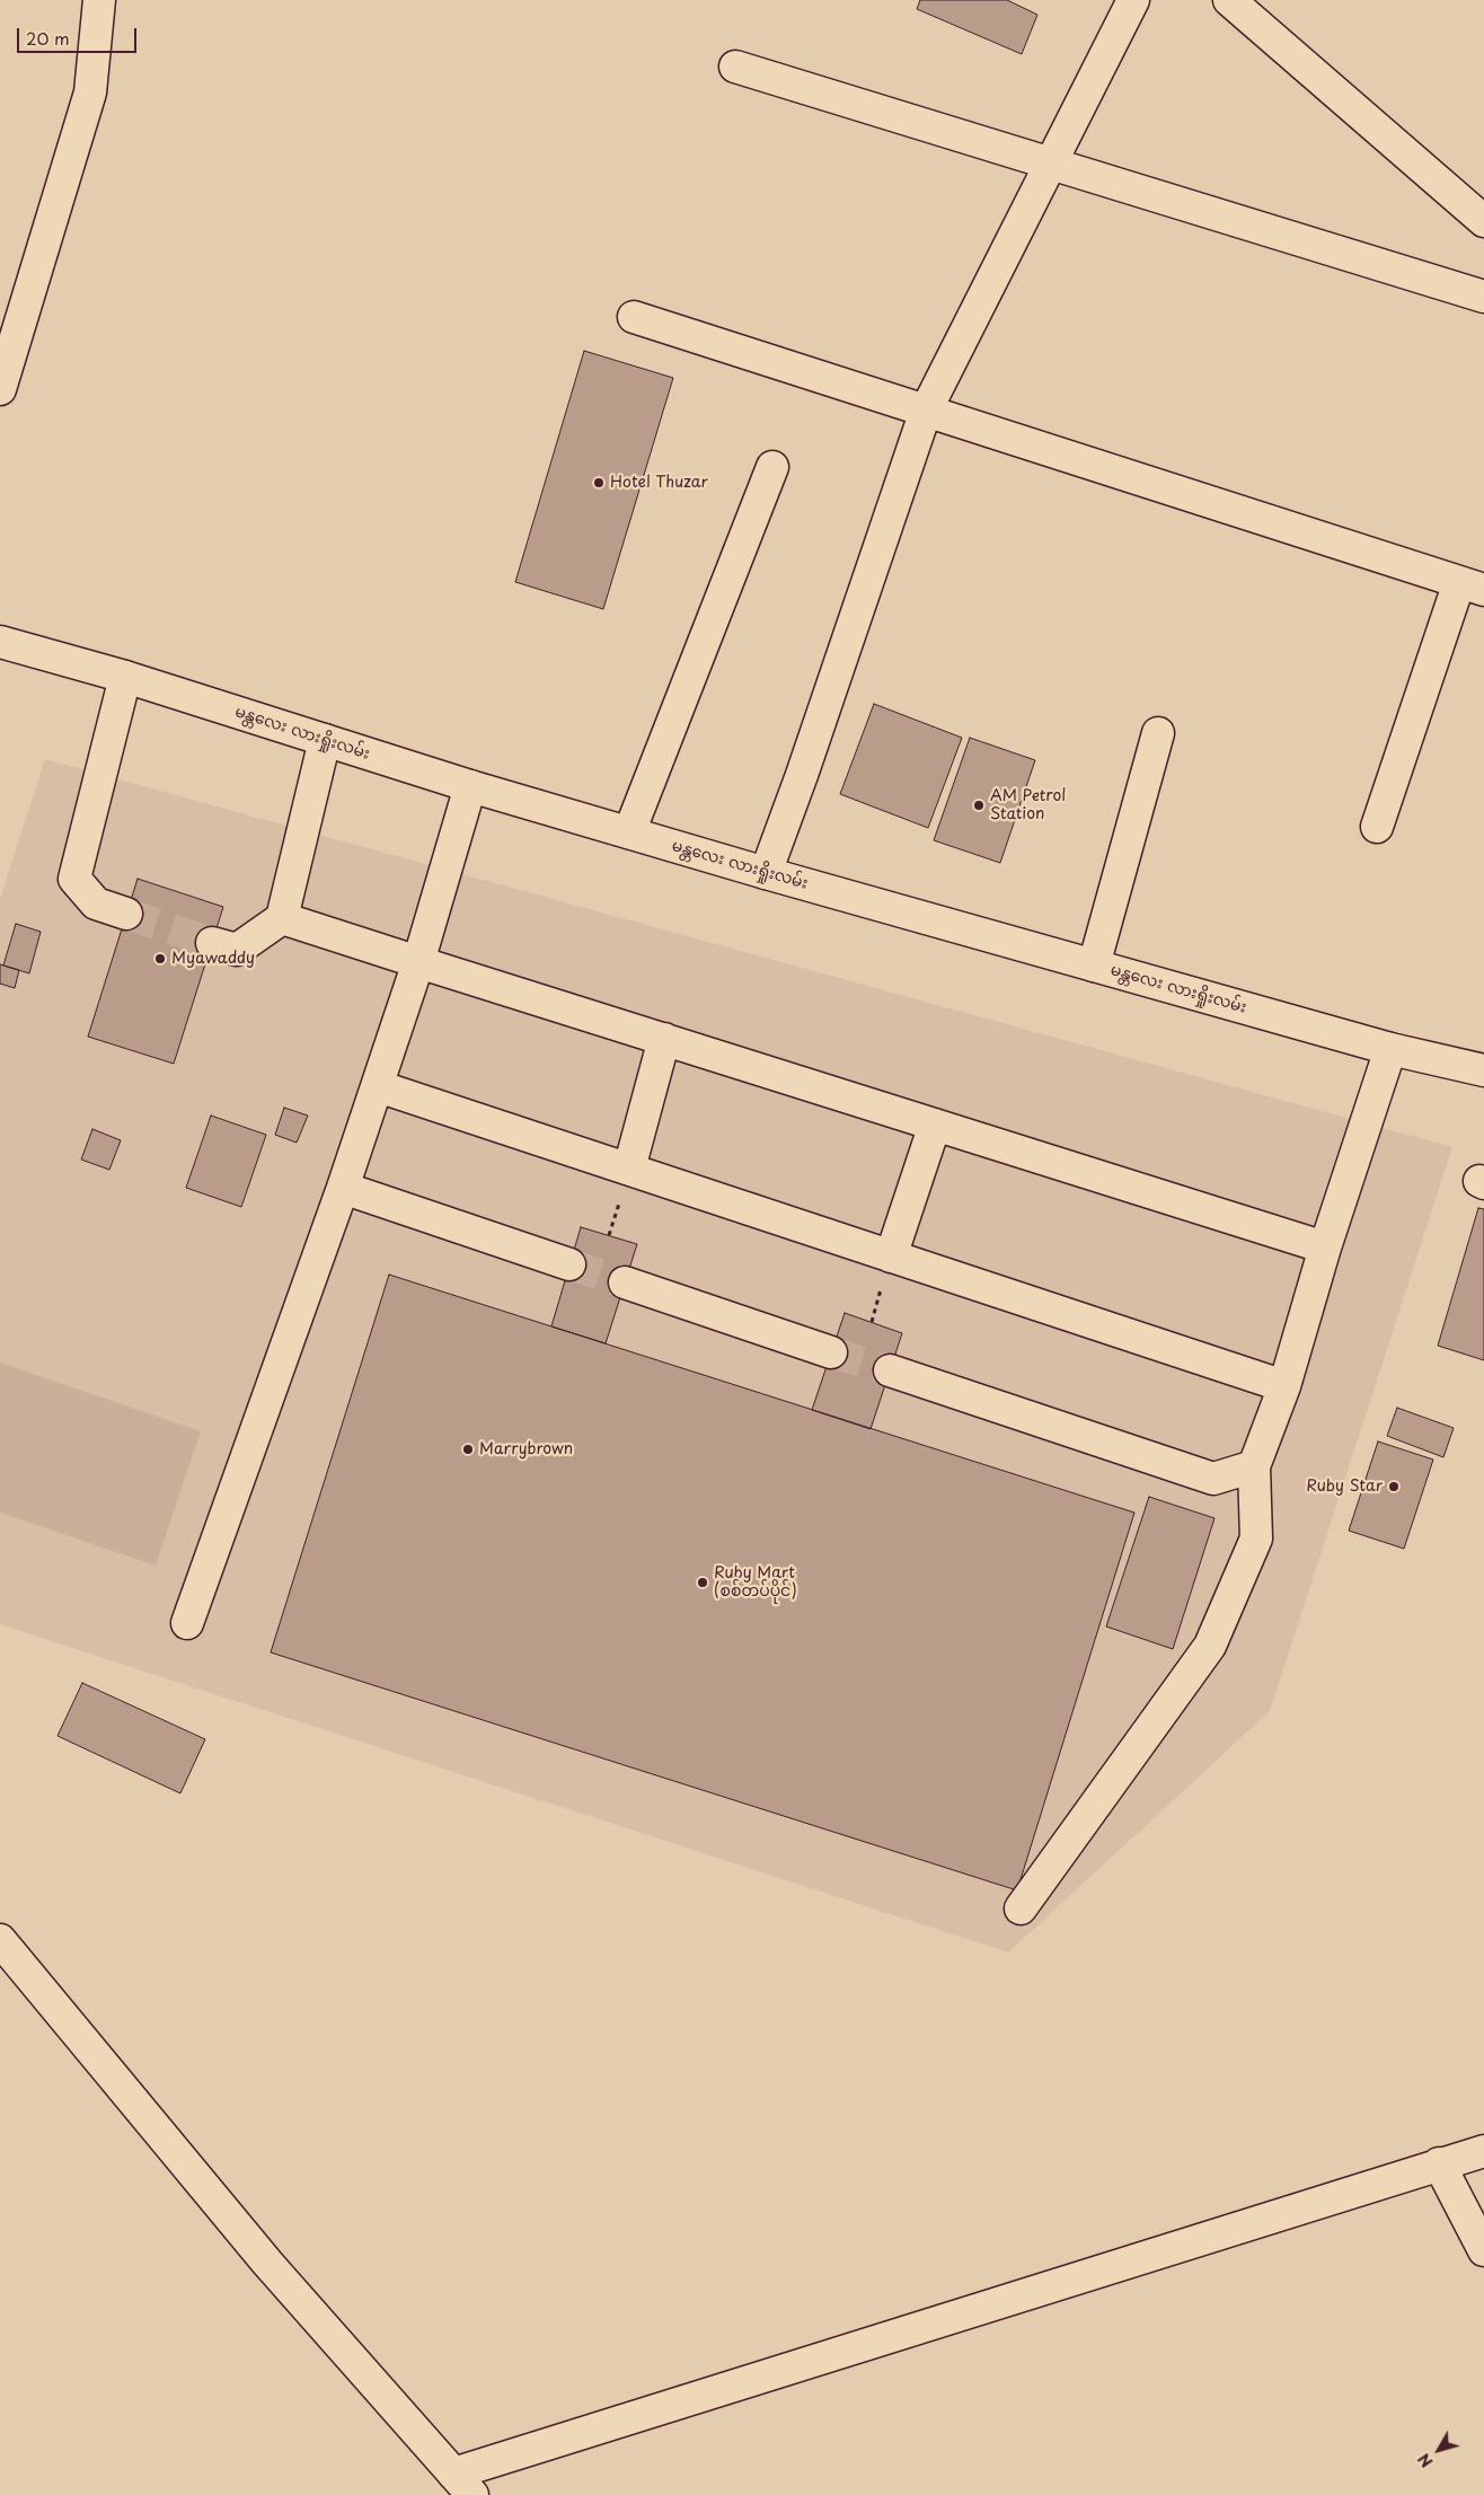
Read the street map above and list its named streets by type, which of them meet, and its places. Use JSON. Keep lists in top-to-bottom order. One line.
{"streets":{"main road":["မန္တလေး လားရှိုးလမ်း"]},"places":["Hotel Thuzar","AM Petrol Station","Myawaddy","Marrybrown","Ruby Star","Ruby Mart (စစ်တပ်ပိုင်)"],"scale_bar":"20 m","north":"bottom left"}
